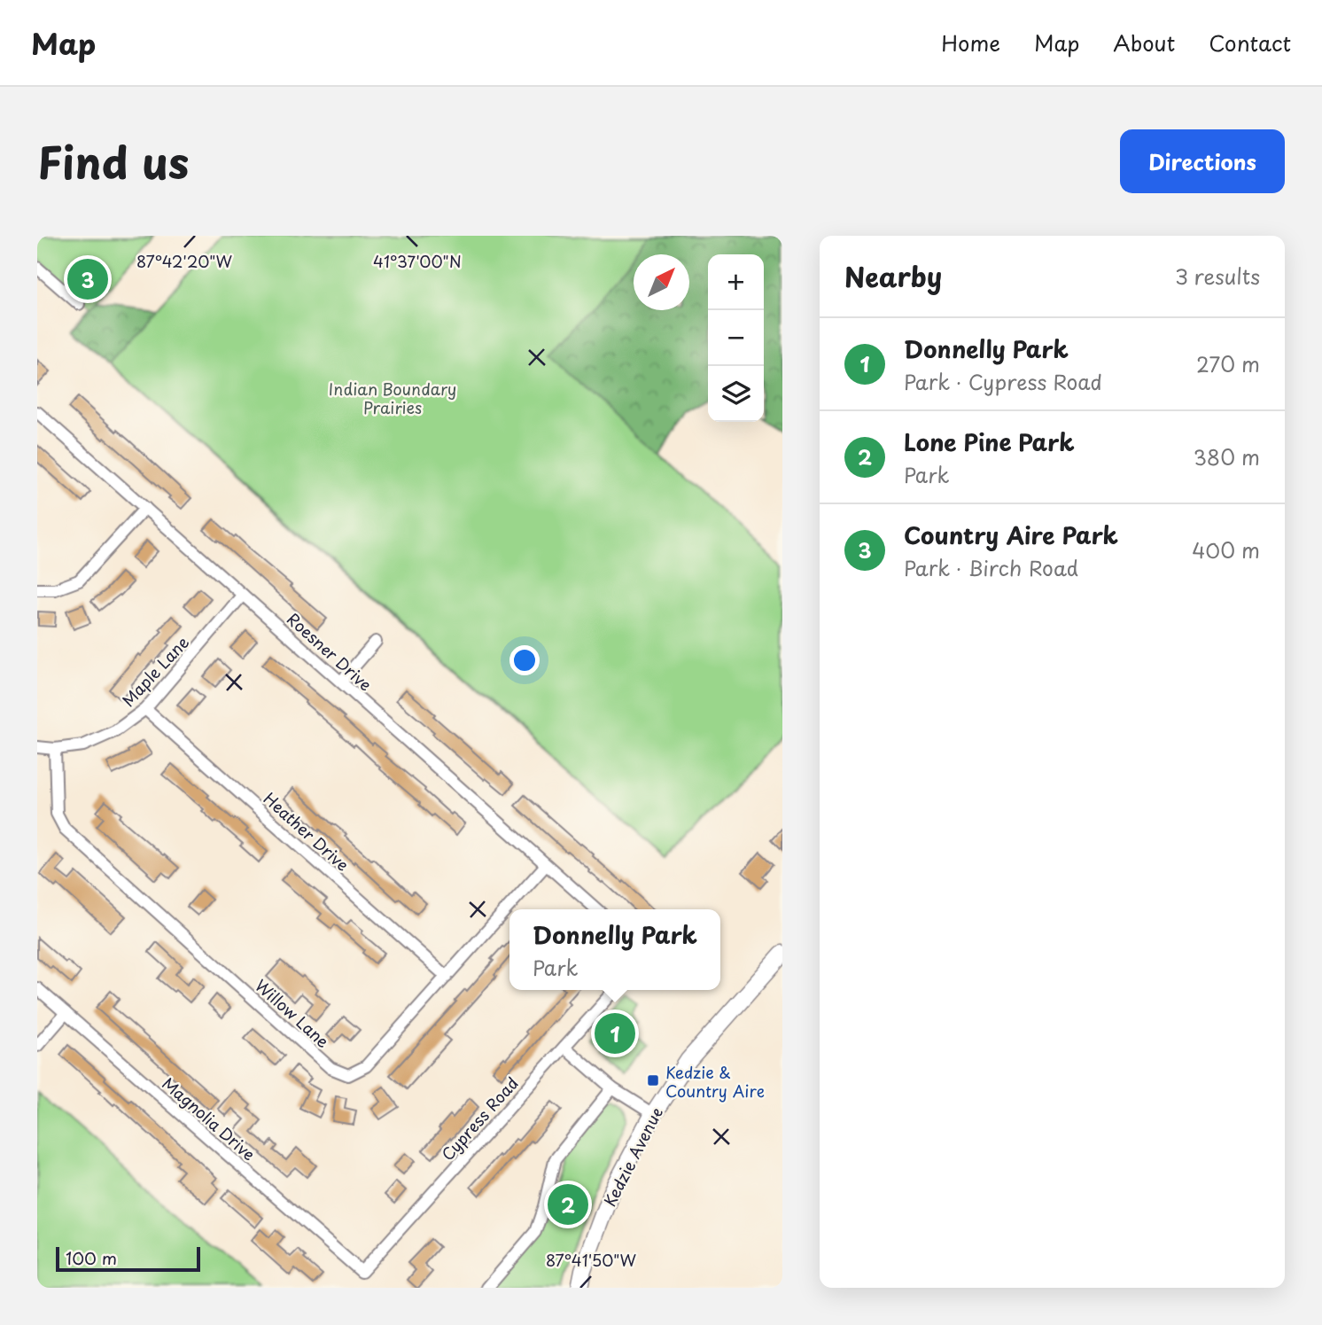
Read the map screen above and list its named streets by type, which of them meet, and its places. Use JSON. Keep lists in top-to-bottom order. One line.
{"streets":{"main road":["Kedzie Avenue"],"street":["Roesner Drive","Maple Lane","Heather Drive","Willow Lane","Magnolia Drive","Cypress Road"]},"crossings":[["Roesner Drive","Maple Lane"],["Roesner Drive","Willow Lane"],["Maple Lane","Heather Drive"],["Maple Lane","Willow Lane"],["Heather Drive","Willow Lane"],["Magnolia Drive","Cypress Road"]],"parks":["Indian Boundary Prairies"],"places":{"transit":["Kedzie & Country Aire"]},"scale_bar":"100 m","north":"top right","page":{"header":"Map","nav":["Home","Map","About","Contact"],"title":"Find us","buttons":"Directions","heading":["Nearby","3 results"],"map_buttons":["+","−"],"pins":["3","1","2"],"list":[{"mark":"1","name":"Donnelly Park","note":"Park · Cypress Road","value":"270 m"},{"mark":"2","name":"Lone Pine Park","note":"Park","value":"380 m"},{"mark":"3","name":"Country Aire Park","note":"Park · Birch Road","value":"400 m"}],"popup":["Donnelly Park","Park"],"scale":"100 m"},"coordinates":["41°37'00\"N","87°42'20\"W","87°41'50\"W"]}
